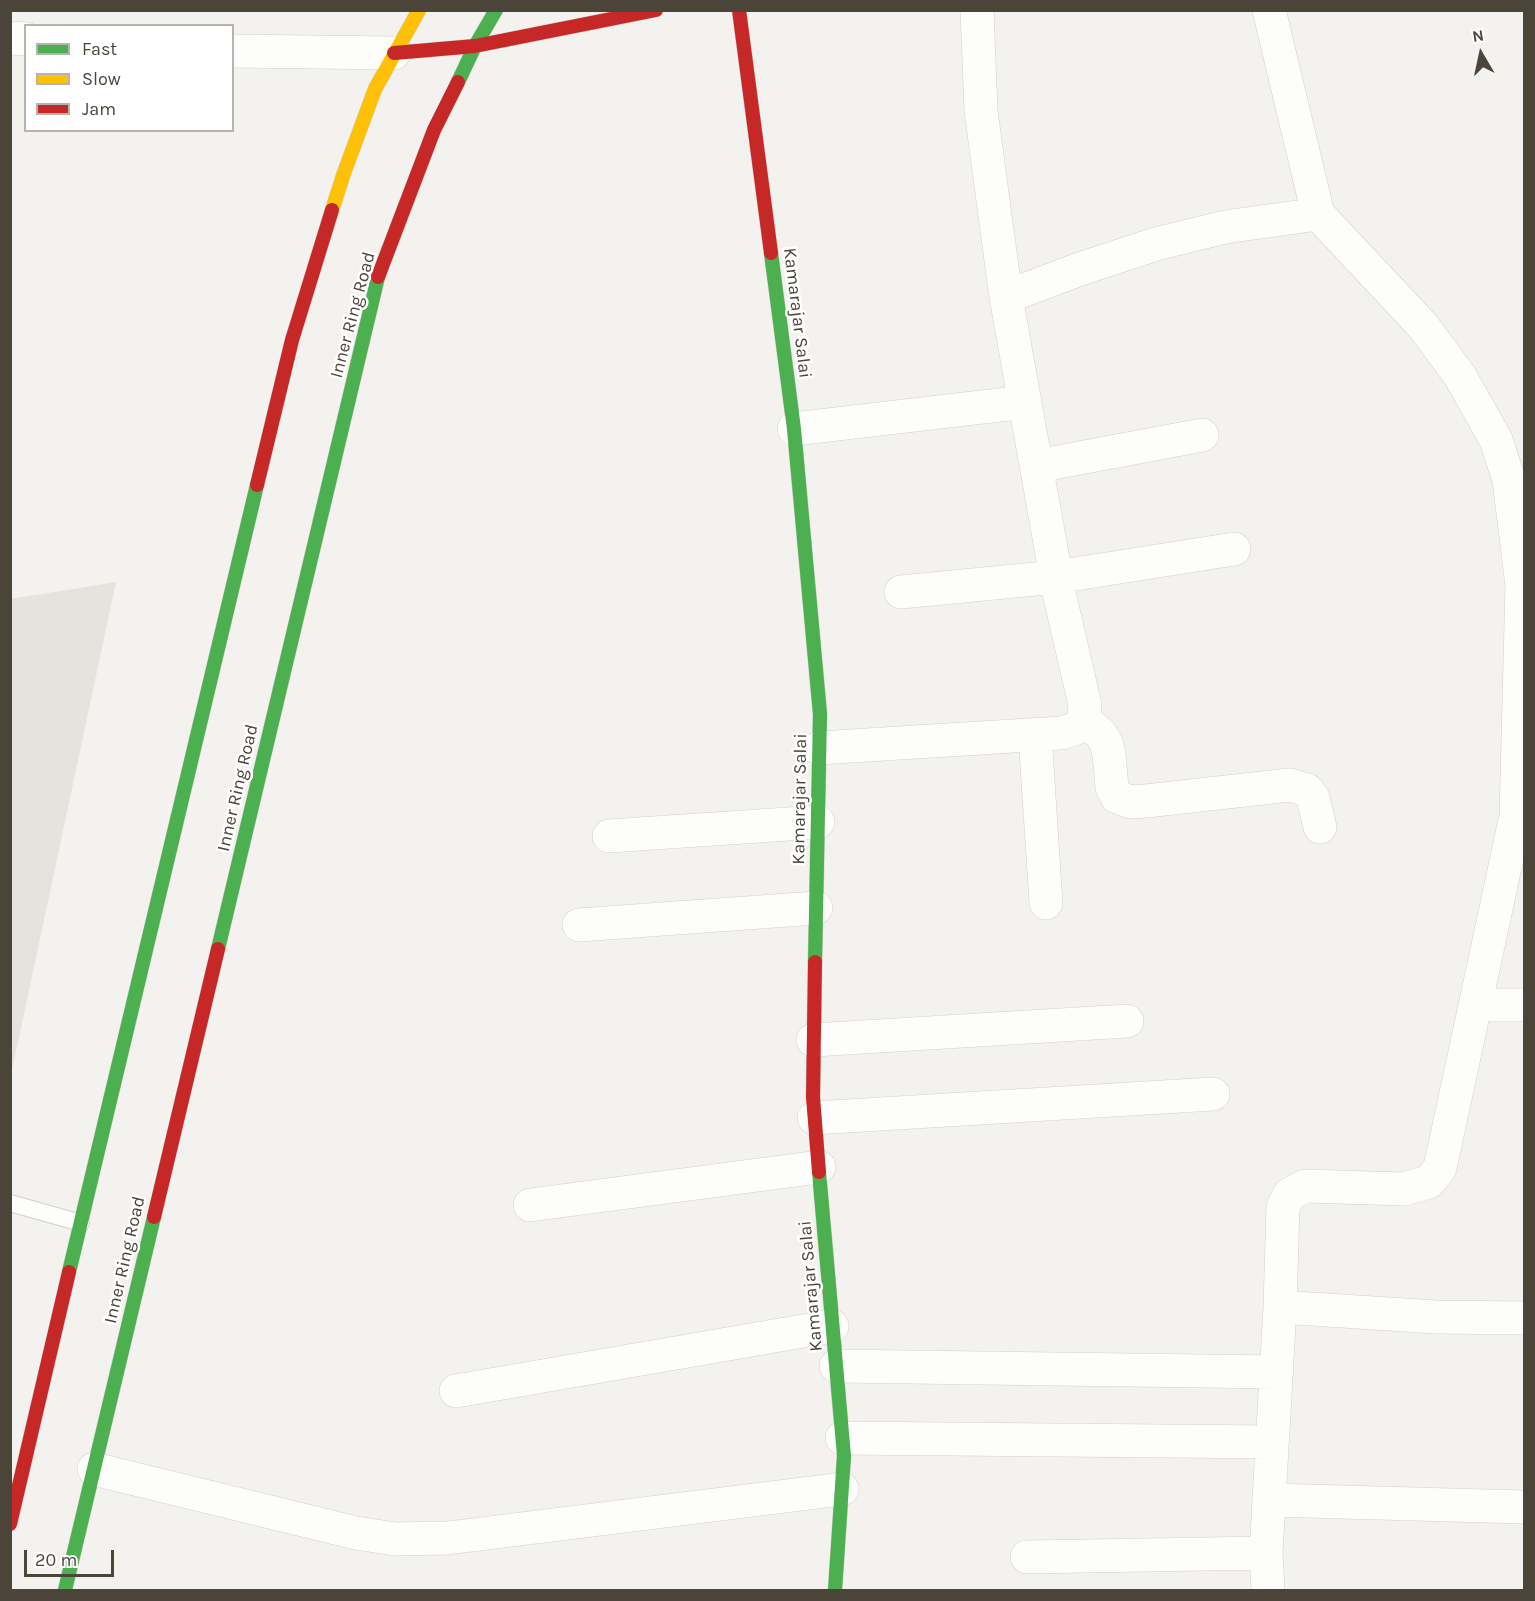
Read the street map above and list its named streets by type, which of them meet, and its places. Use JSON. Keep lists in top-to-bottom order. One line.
{"streets":{"main road":["Kamarajar Salai","Inner Ring Road"]},"legend":["Fast","Slow","Jam"],"scale_bar":"20 m","north":"top"}
